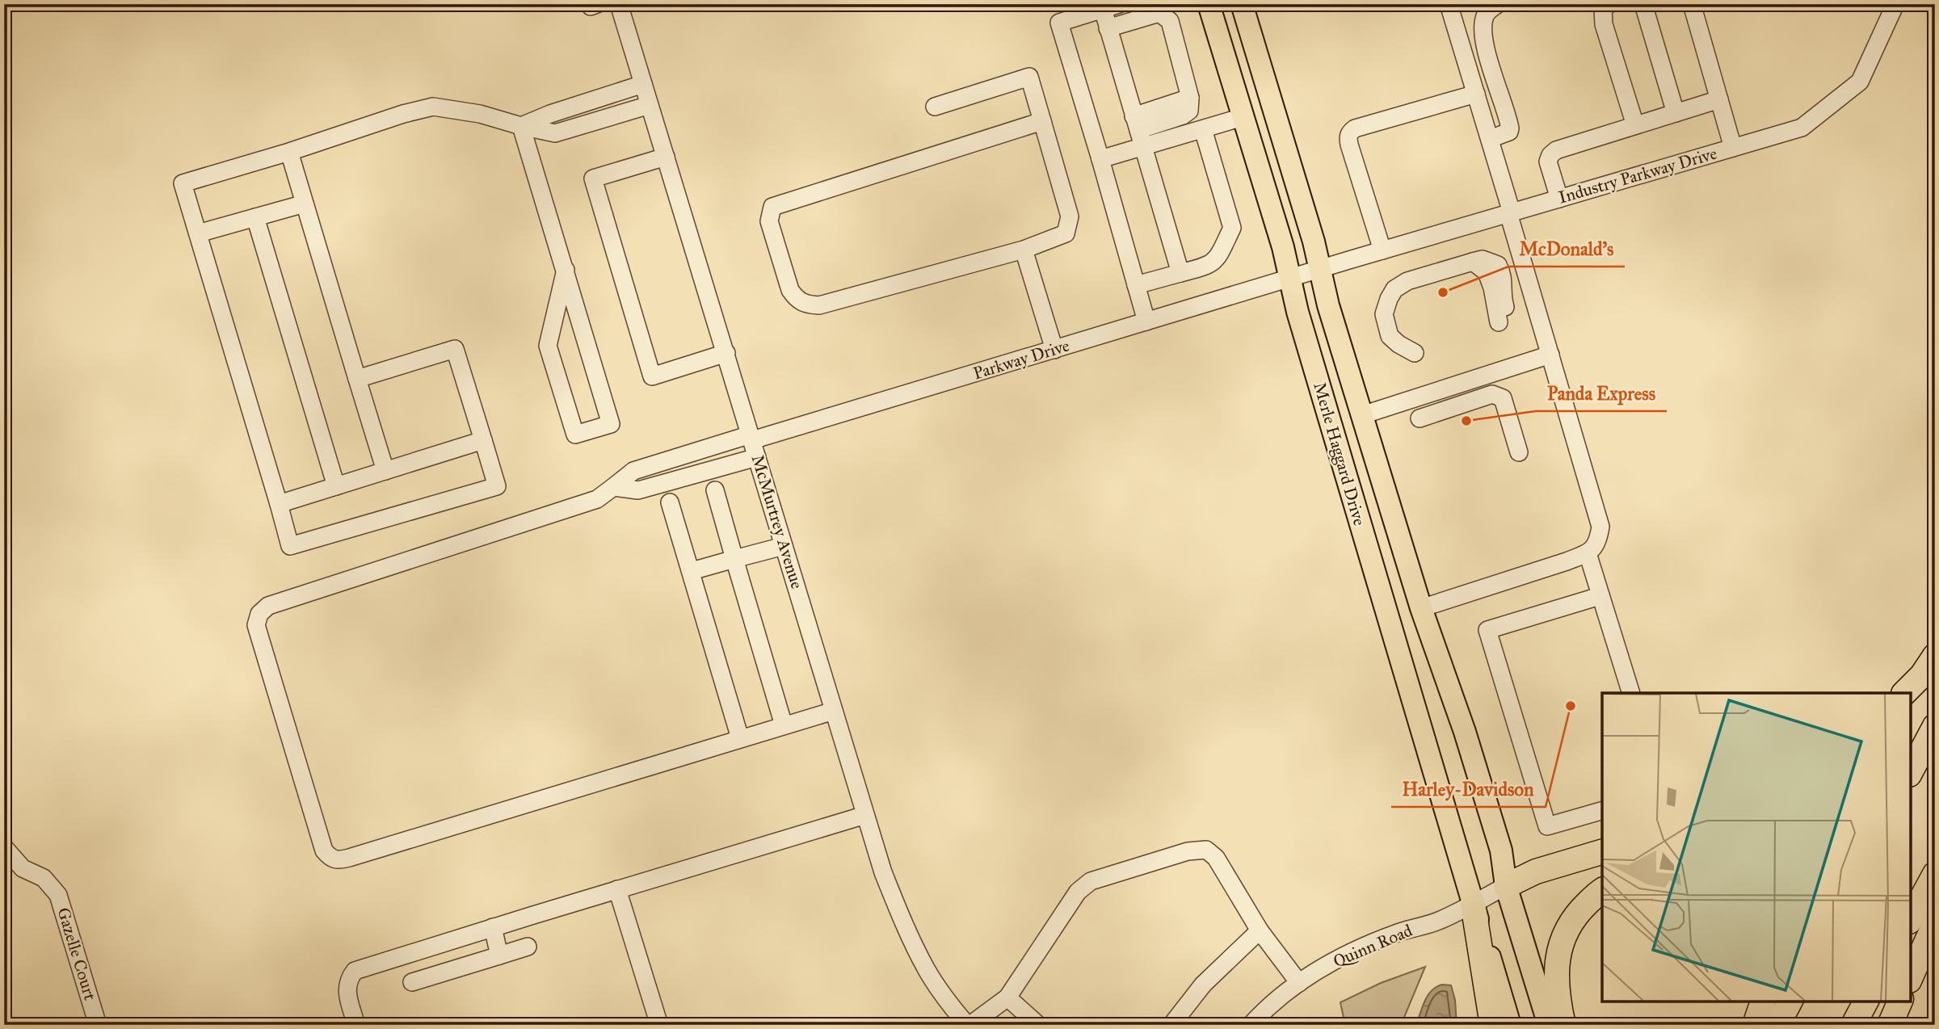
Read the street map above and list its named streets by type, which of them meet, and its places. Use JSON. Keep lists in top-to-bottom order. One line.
{"streets":{"main road":["Merle Haggard Drive"],"street":["Industry Parkway Drive","Parkway Drive","McMurtrey Avenue","Quinn Road","Gazelle Court"]},"crossings":[["Industry Parkway Drive","Parkway Drive"],["Industry Parkway Drive","Merle Haggard Drive"],["Parkway Drive","Merle Haggard Drive"],["Parkway Drive","McMurtrey Avenue"],["Merle Haggard Drive","Quinn Road"]],"places":["McDonald's","Panda Express","Harley-Davidson"]}
